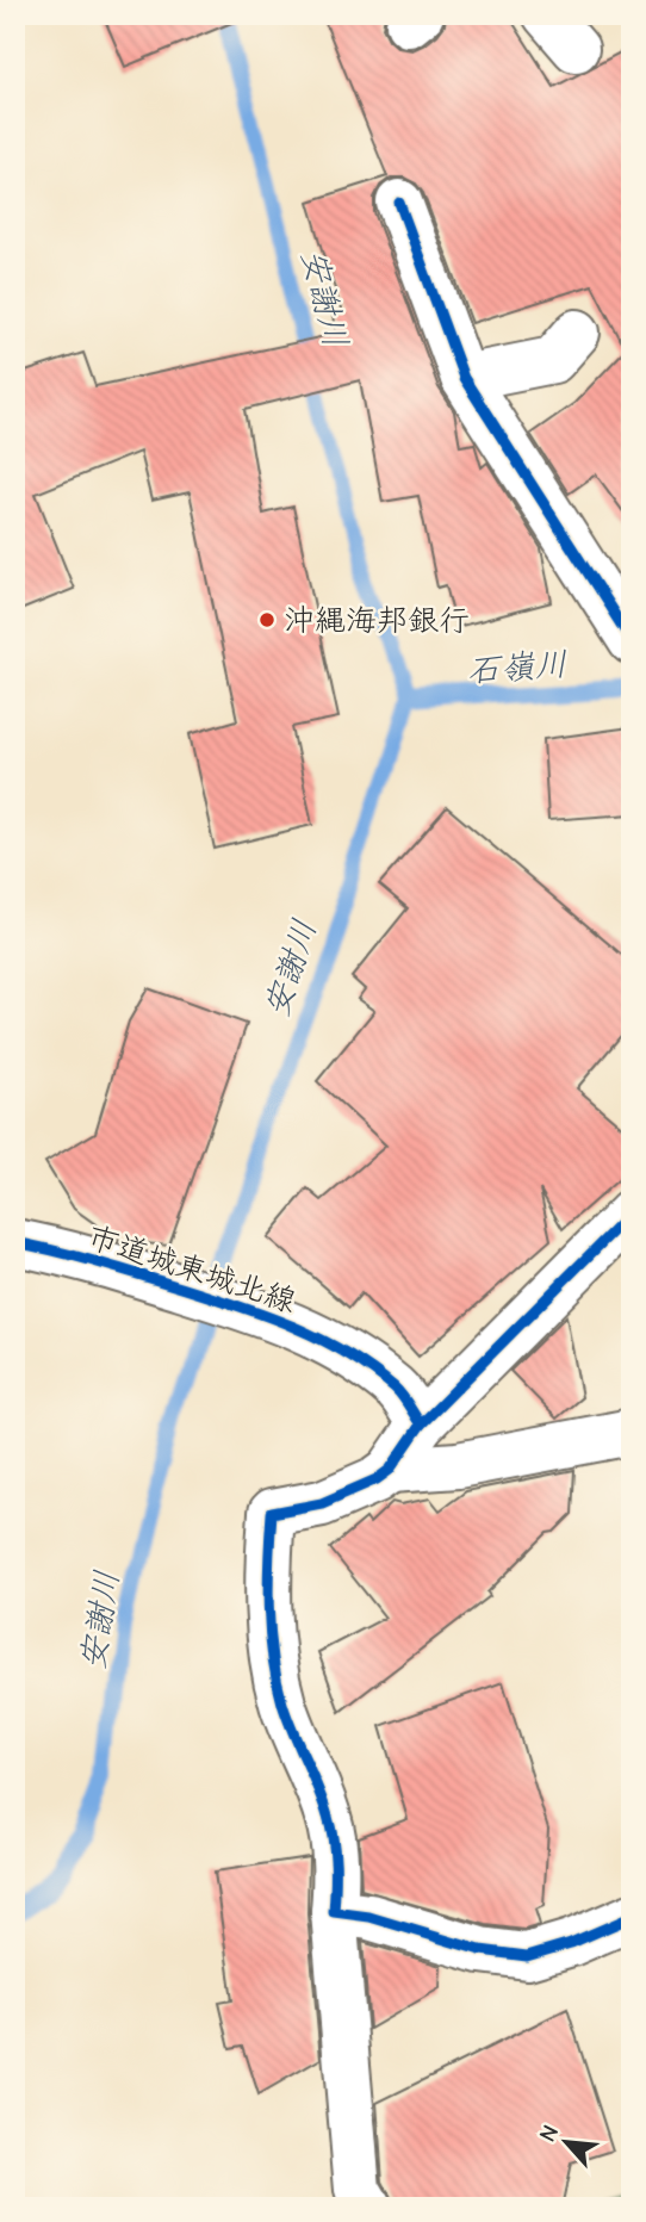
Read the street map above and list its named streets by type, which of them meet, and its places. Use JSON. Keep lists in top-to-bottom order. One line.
{"streets":{"street":["市道城東城北線"]},"water":["安謝川","石嶺川"],"places":["沖縄海邦銀行"],"north":"top left"}
